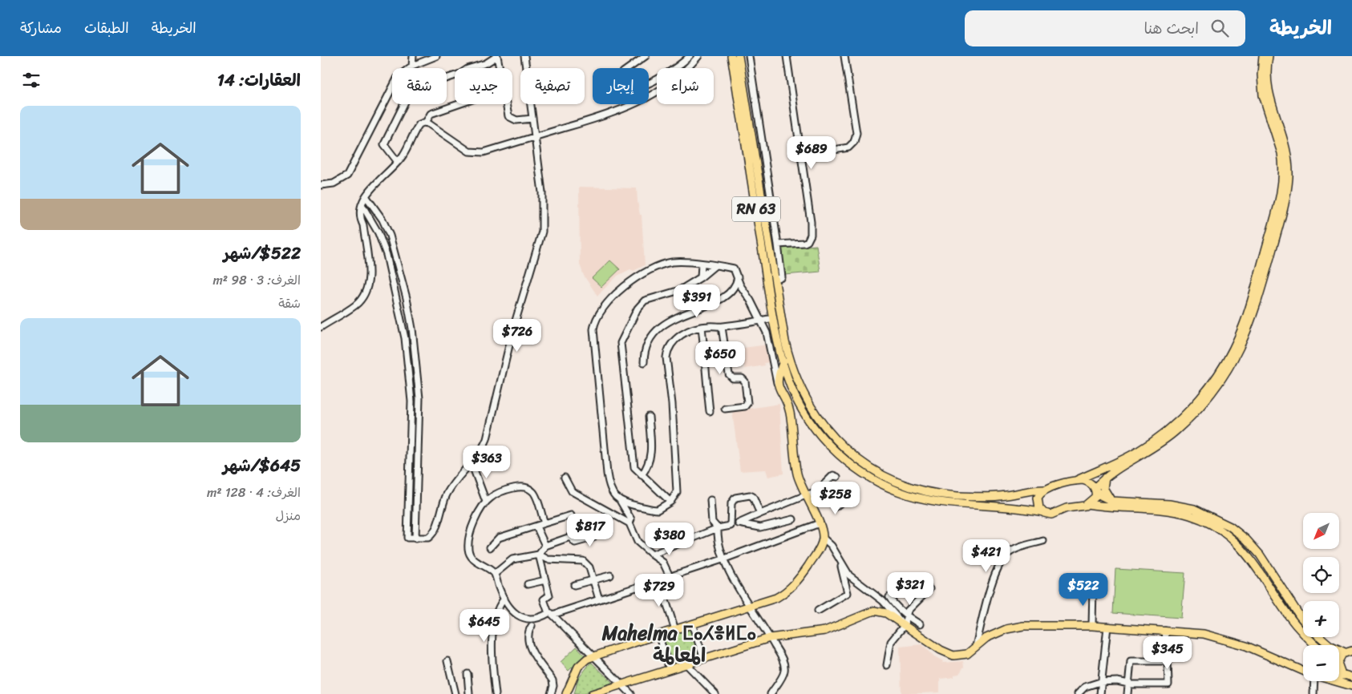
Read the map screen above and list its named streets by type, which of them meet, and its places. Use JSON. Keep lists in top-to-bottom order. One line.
{"streets":{"main road":["RN 63"]},"districts":["Mahelma ⵎⴰⵃⴻⵍⵎⴰ المعالمة"],"north":"bottom left","page":{"header":"الخريطة","search":"ابحث هنا","nav":["الخريطة","الطبقات","مشاركة"],"heading":"العقارات: 14","chip":["شراء","إيجار","تصفية","جديد","شقة"],"list":[{"name":"$522/شهر","note":"الغرف: 3 · 98 m² · شقة"},{"name":"$645/شهر","note":"الغرف: 4 · 128 m² · منزل"}],"price":["$689","$391","$726","$650","$363","$258","$817","$380","$421","$321","$522","$729","$645","$345"],"map_buttons":["+","−"]}}
